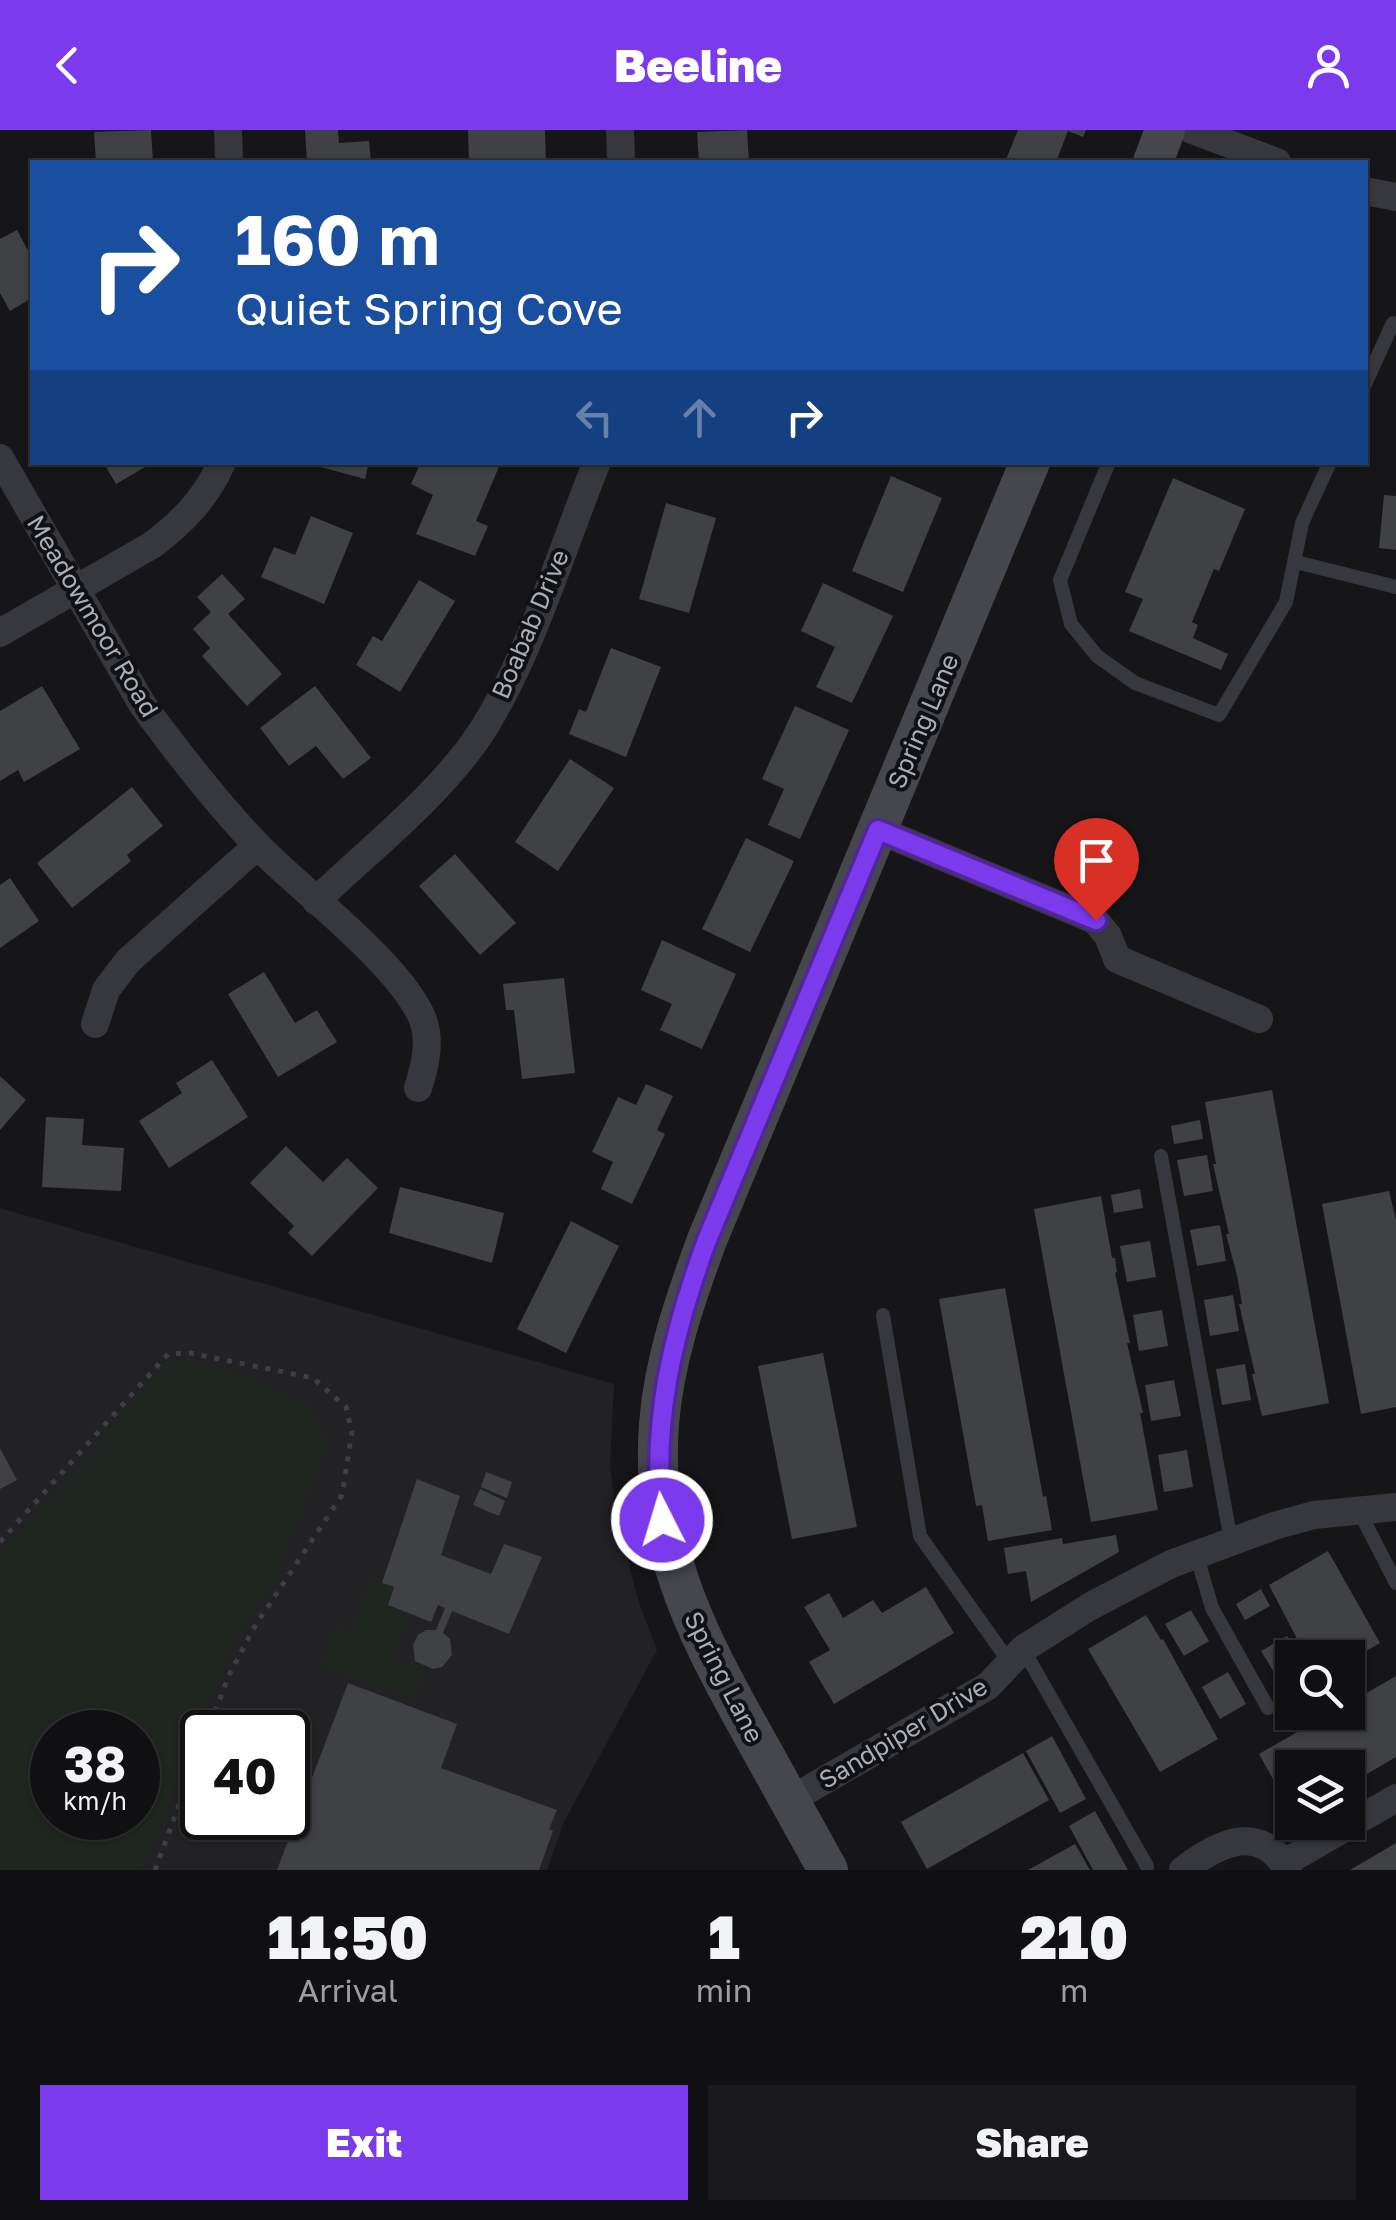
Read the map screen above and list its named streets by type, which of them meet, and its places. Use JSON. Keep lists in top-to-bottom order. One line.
{"streets":{"street":["Meadowmoor Road","Boabab Drive","Spring Lane","Sandpiper Drive"]},"crossings":[["Meadowmoor Road","Boabab Drive"],["Spring Lane","Sandpiper Drive"]],"page":{"header":"Beeline","turn":["160 m","Quiet Spring Cove"],"speed":"38 km/h","limit":"40","eta":["11:50","Arrival","1","min","210","m"],"buttons":["Exit","Share"]}}
